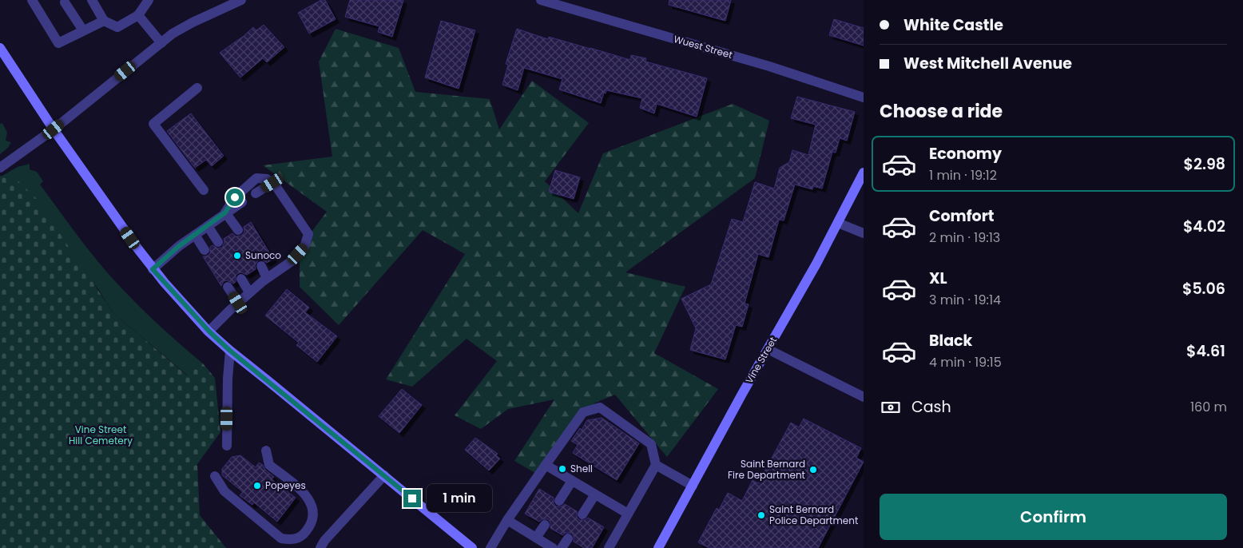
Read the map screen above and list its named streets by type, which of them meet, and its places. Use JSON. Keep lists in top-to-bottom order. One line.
{"streets":{"main road":["Vine Street"],"street":["Wuest Street"]},"parks":["Vine Street Hill Cemetery"],"places":["Sunoco","Shell","Saint Bernard Fire Department","Popeyes","Saint Bernard Police Department"],"page":{"banner":["White Castle","West Mitchell Avenue"],"heading":"Choose a ride","list":[{"name":"Economy","note":"1 min · 19:12","value":"$2.98"},{"name":"Comfort","note":"2 min · 19:13","value":"$4.02"},{"name":"XL","note":"3 min · 19:14","value":"$5.06"},{"name":"Black","note":"4 min · 19:15","value":"$4.61"}],"pay":["Cash","160 m"],"bubble":"1 min","buttons":"Confirm"}}
